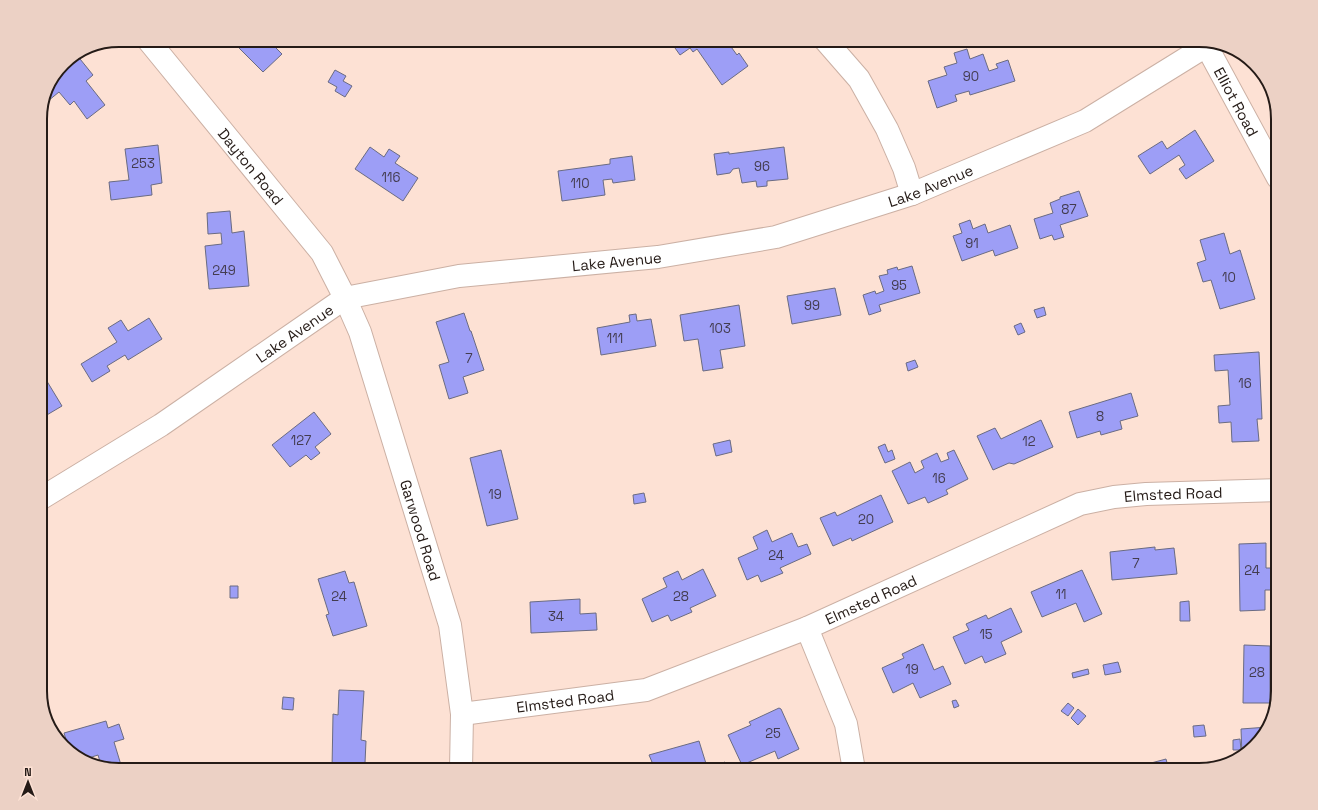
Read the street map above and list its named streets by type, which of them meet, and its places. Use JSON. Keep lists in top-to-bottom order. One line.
{"streets":{"street":["Elliot Road","Dayton Road","Lake Avenue","Elmsted Road","Garwood Road"]},"crossings":[["Dayton Road","Lake Avenue"],["Dayton Road","Garwood Road"],["Lake Avenue","Garwood Road"],["Elmsted Road","Garwood Road"]],"house_numbers":["90","253","96","116","110","87","91","249","10","95","99","103","111","7","16","8","127","12","16","19","20","24","7","24","11","24","28","34","15","19","28","25"],"north":"top"}
